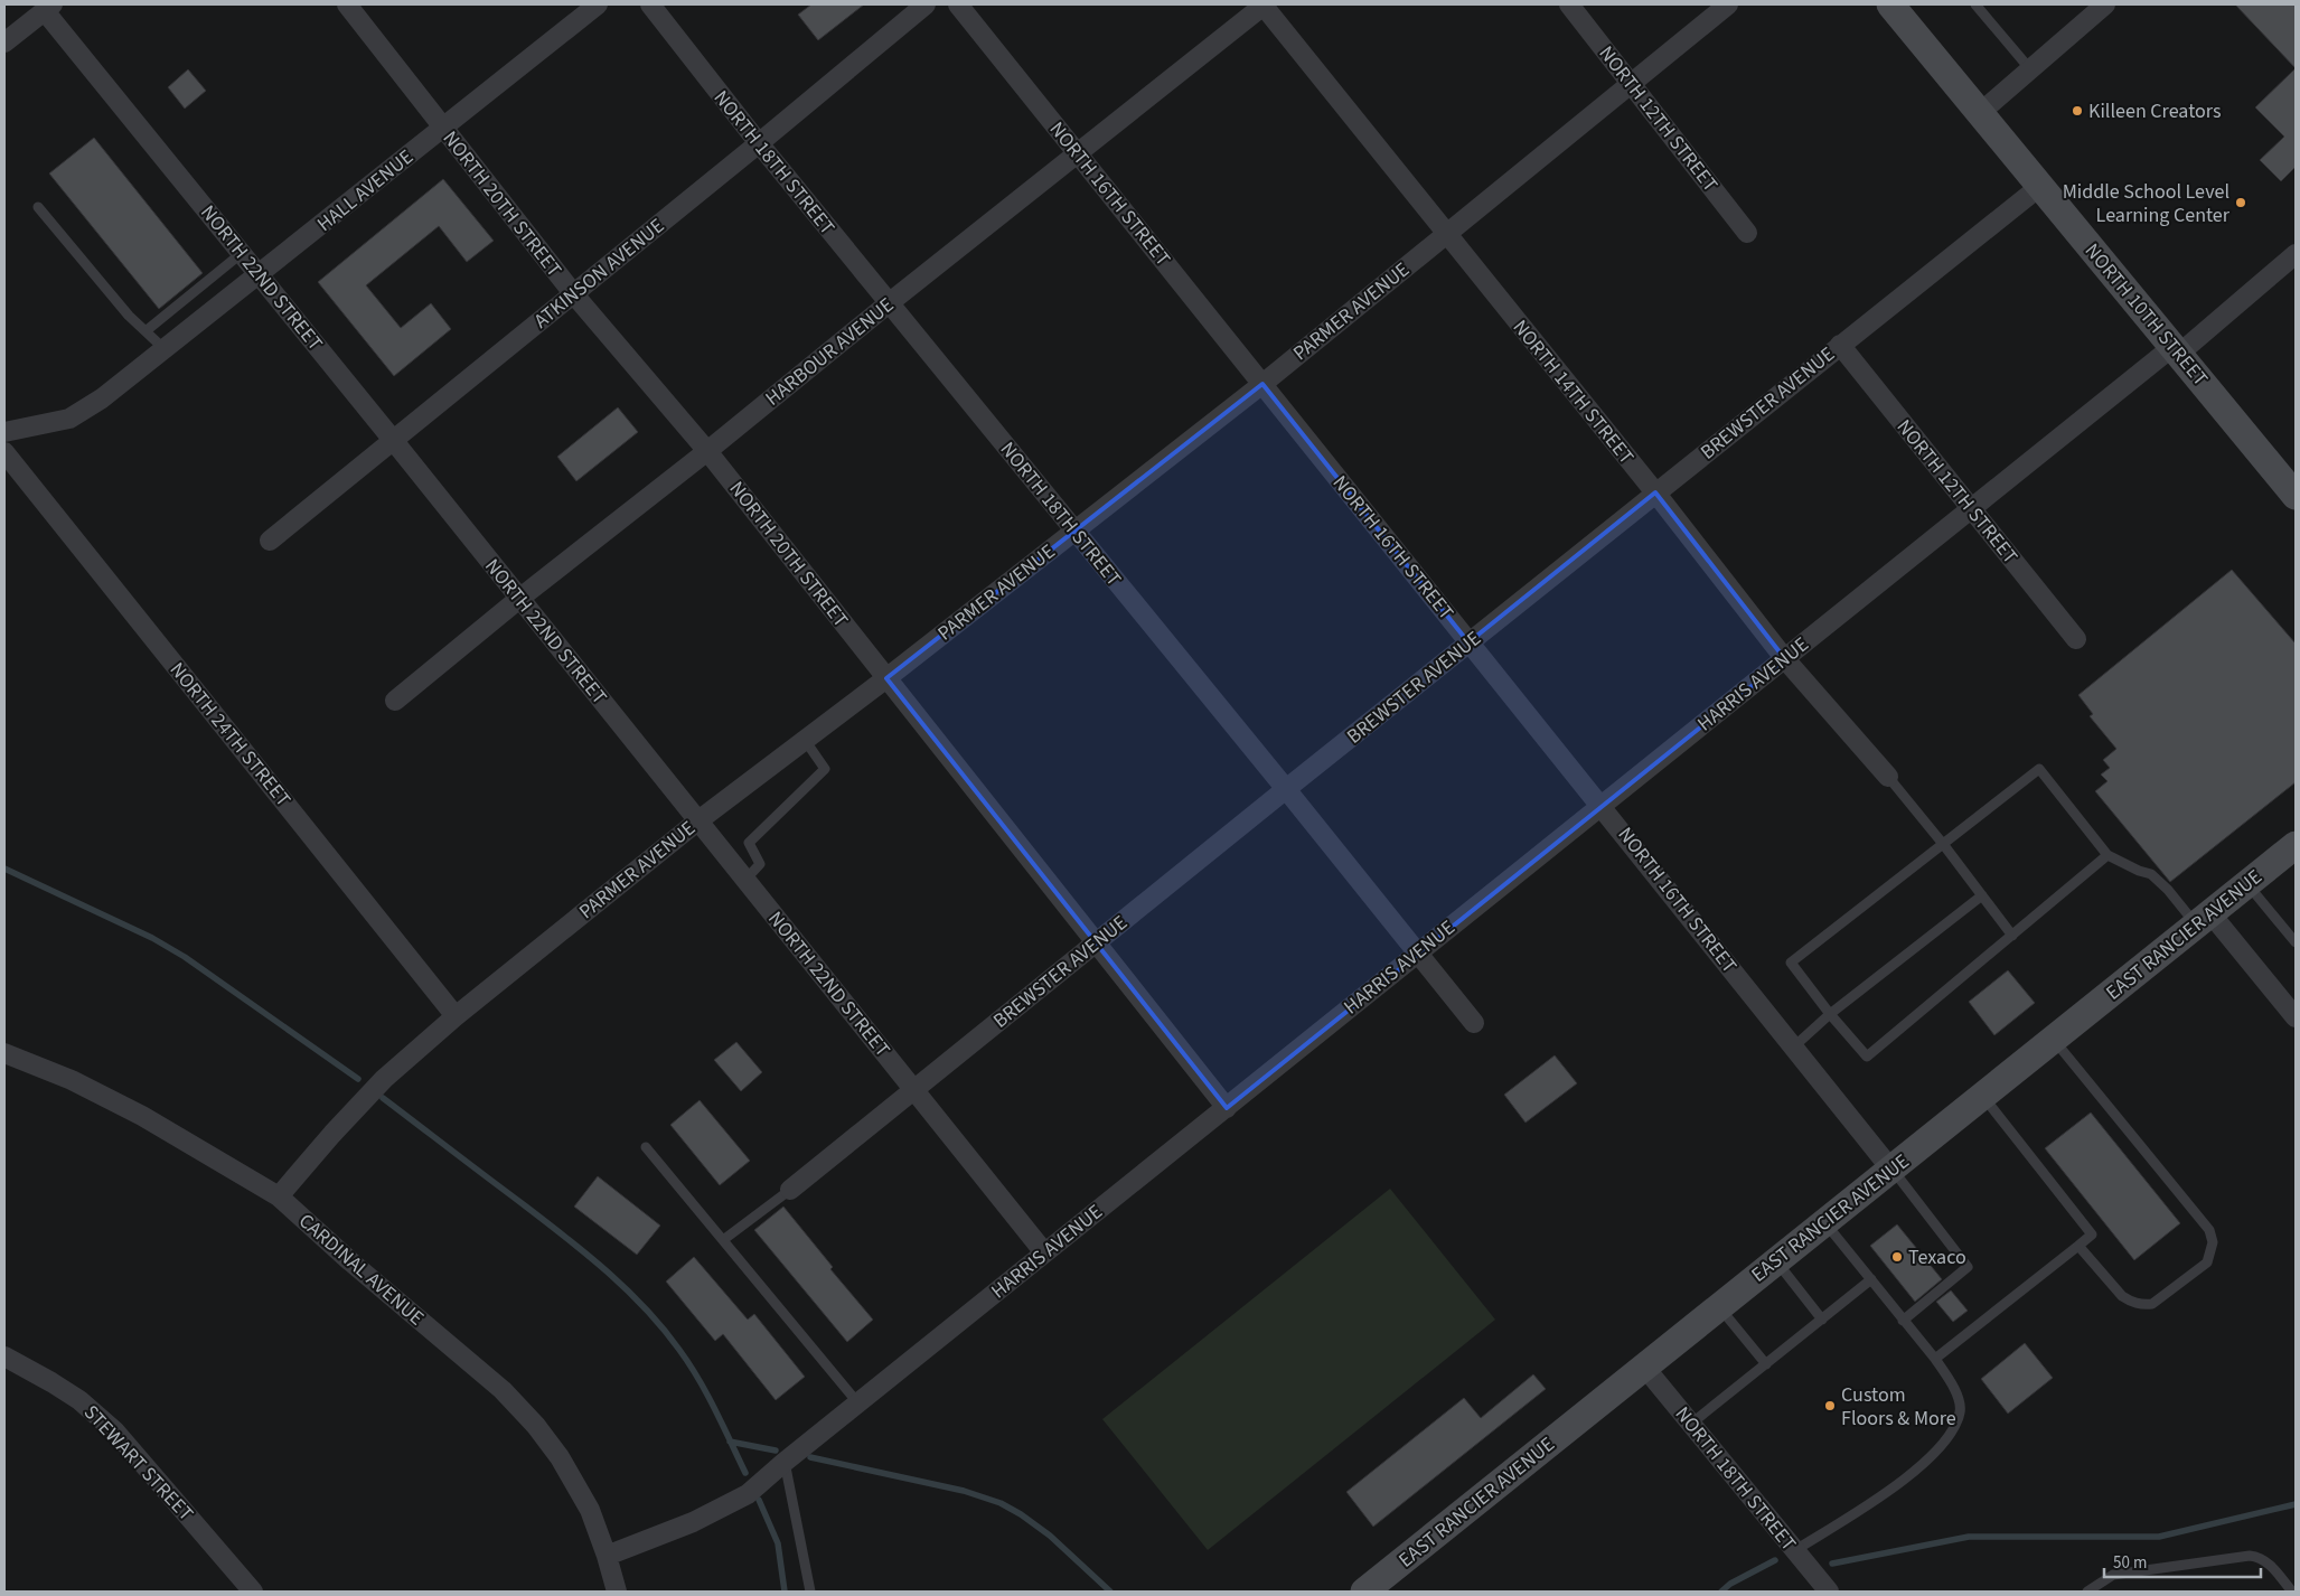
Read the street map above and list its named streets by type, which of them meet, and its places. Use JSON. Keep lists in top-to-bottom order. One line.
{"streets":{"main road":["NORTH 10TH STREET","EAST RANCIER AVENUE"],"street":["NORTH 12TH STREET","NORTH 18TH STREET","HALL AVENUE","NORTH 16TH STREET","NORTH 20TH STREET","ATKINSON AVENUE","NORTH 22ND STREET","PARMER AVENUE","HARBOUR AVENUE","NORTH 14TH STREET","BREWSTER AVENUE","HARRIS AVENUE","NORTH 24TH STREET","CARDINAL AVENUE","STEWART STREET"]},"crossings":[["NORTH 12TH STREET","PARMER AVENUE"],["NORTH 12TH STREET","BREWSTER AVENUE"],["NORTH 12TH STREET","HARRIS AVENUE"],["NORTH 18TH STREET","ATKINSON AVENUE"],["NORTH 18TH STREET","PARMER AVENUE"],["NORTH 18TH STREET","HARBOUR AVENUE"],["NORTH 18TH STREET","BREWSTER AVENUE"],["NORTH 18TH STREET","HARRIS AVENUE"],["NORTH 18TH STREET","EAST RANCIER AVENUE"],["HALL AVENUE","NORTH 20TH STREET"],["HALL AVENUE","NORTH 22ND STREET"],["NORTH 16TH STREET","PARMER AVENUE"],["NORTH 16TH STREET","HARBOUR AVENUE"],["NORTH 16TH STREET","BREWSTER AVENUE"],["NORTH 16TH STREET","HARRIS AVENUE"],["NORTH 16TH STREET","EAST RANCIER AVENUE"],["NORTH 20TH STREET","ATKINSON AVENUE"],["NORTH 20TH STREET","PARMER AVENUE"],["NORTH 20TH STREET","HARBOUR AVENUE"],["NORTH 20TH STREET","BREWSTER AVENUE"],["NORTH 20TH STREET","HARRIS AVENUE"],["ATKINSON AVENUE","NORTH 22ND STREET"],["NORTH 22ND STREET","PARMER AVENUE"],["NORTH 22ND STREET","HARBOUR AVENUE"],["NORTH 22ND STREET","BREWSTER AVENUE"],["NORTH 22ND STREET","HARRIS AVENUE"],["PARMER AVENUE","NORTH 14TH STREET"],["PARMER AVENUE","NORTH 24TH STREET"],["PARMER AVENUE","CARDINAL AVENUE"],["NORTH 10TH STREET","BREWSTER AVENUE"],["NORTH 10TH STREET","HARRIS AVENUE"],["HARBOUR AVENUE","NORTH 14TH STREET"],["NORTH 14TH STREET","BREWSTER AVENUE"],["NORTH 14TH STREET","HARRIS AVENUE"],["HARRIS AVENUE","CARDINAL AVENUE"]],"places":["Killeen Creators","Middle School Level Learning Center","Texaco","Custom Floors & More"],"scale_bar":"50 m"}
